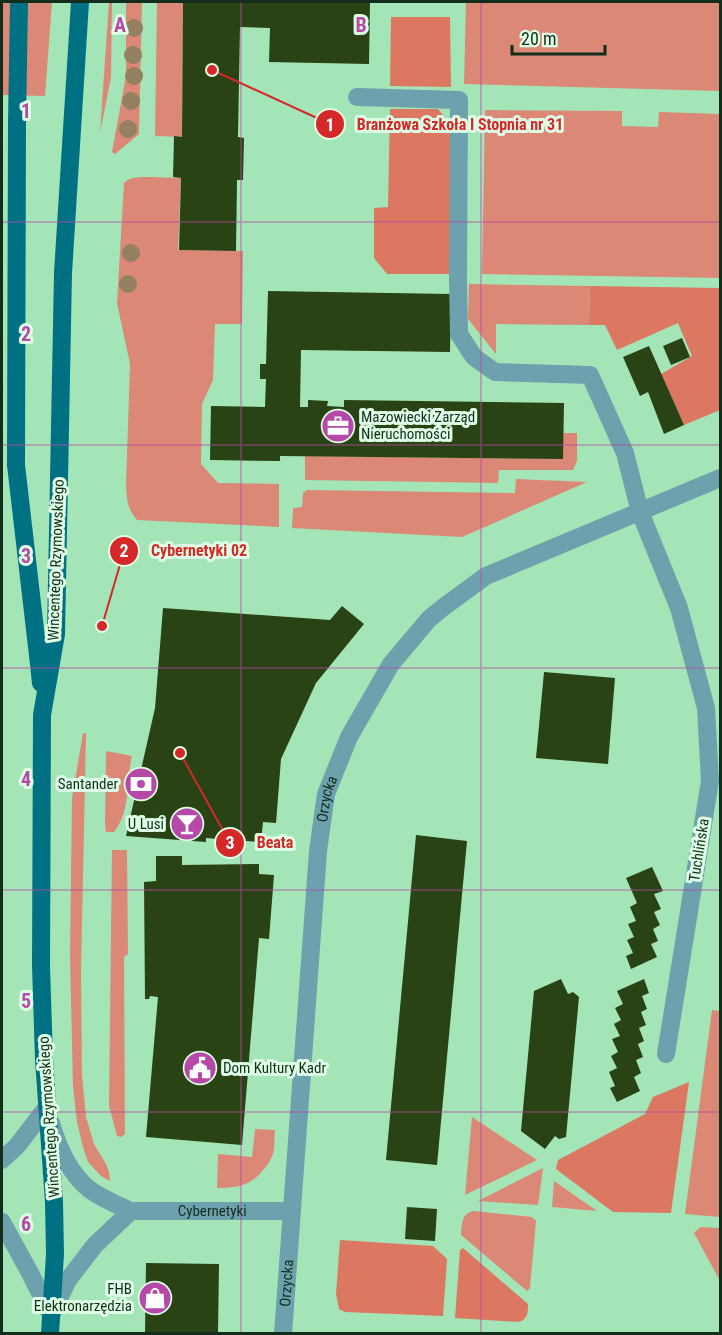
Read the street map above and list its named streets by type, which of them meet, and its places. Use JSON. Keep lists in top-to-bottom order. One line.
{"streets":{"main road":["Wincentego Rzymowskiego"],"street":["Orzycka","Tuchlińska","Cybernetyki"]},"crossings":[["Wincentego Rzymowskiego","Cybernetyki"],["Orzycka","Tuchlińska"],["Orzycka","Cybernetyki"]],"places":{"other":["Branżowa Szkoła I Stopnia nr 31","Cybernetyki 02","Beata"],"office":["Mazowiecki Zarząd Nieruchomości"],"bank":["Santander"],"bar":["U Lusi"],"public building":["Dom Kultury Kadr"],"shop":["FHB Elektronarzędzia"]},"scale_bar":"20 m","grid":{"columns":["A","B"],"rows":["1","2","3","4","5","6"]}}
